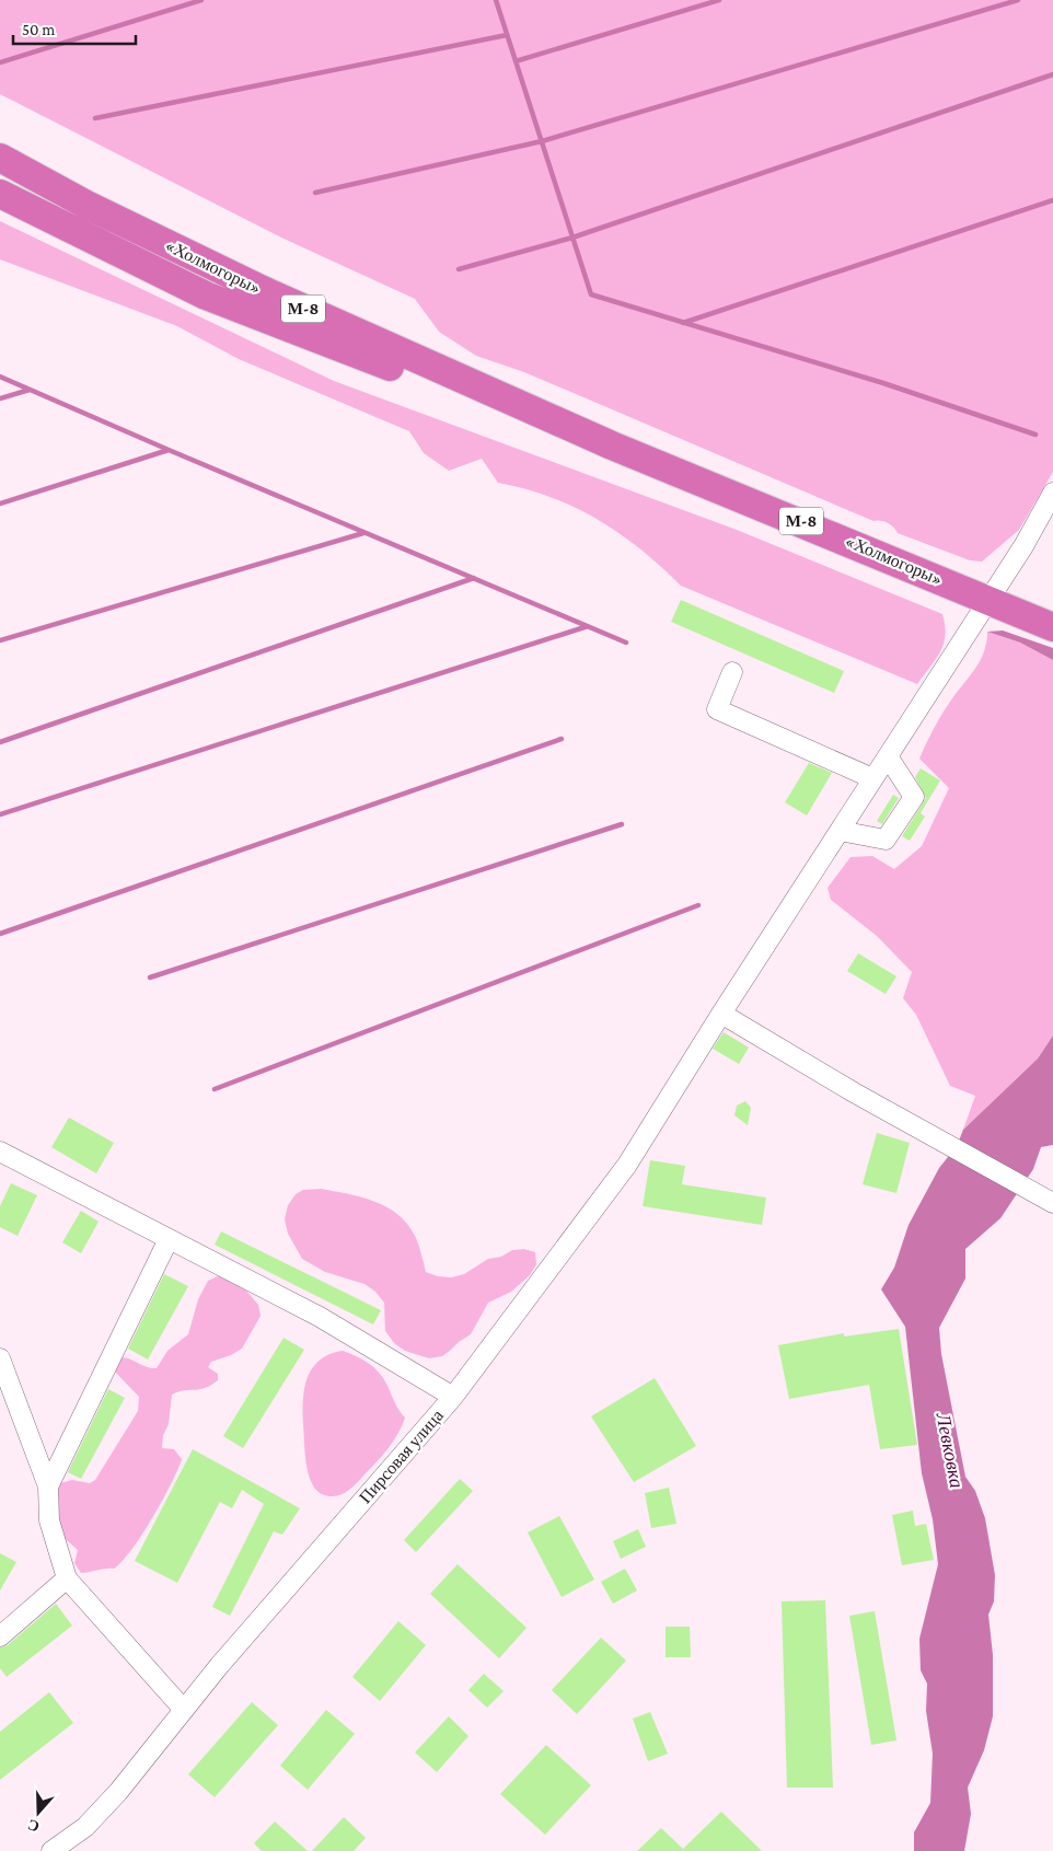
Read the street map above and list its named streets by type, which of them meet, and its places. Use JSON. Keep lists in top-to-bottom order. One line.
{"streets":{"highway":["«Холмогоры»","М-8"],"street":["Пирсовая улица"]},"water":["Левковка"],"scale_bar":"50 m","north":"bottom"}
